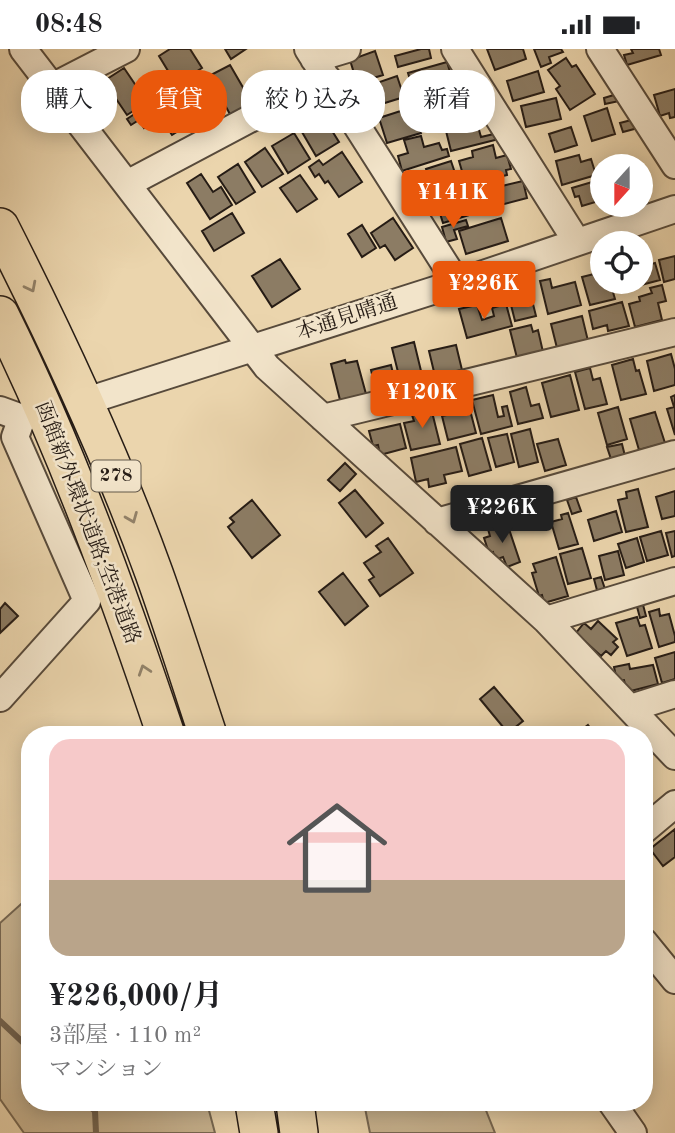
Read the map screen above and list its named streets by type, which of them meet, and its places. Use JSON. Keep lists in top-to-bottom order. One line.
{"streets":{"highway":["278","函館新外環状道路;空港道路"],"street":["本通見晴通"]},"north":"bottom","page":{"status":"08:48","chip":["購入","賃貸","絞り込み","新着"],"price":["¥141K","¥226K","¥120K","¥226K"],"list":[{"name":"¥226,000/月","note":"3部屋 · 110 m² · マンション"}]}}
